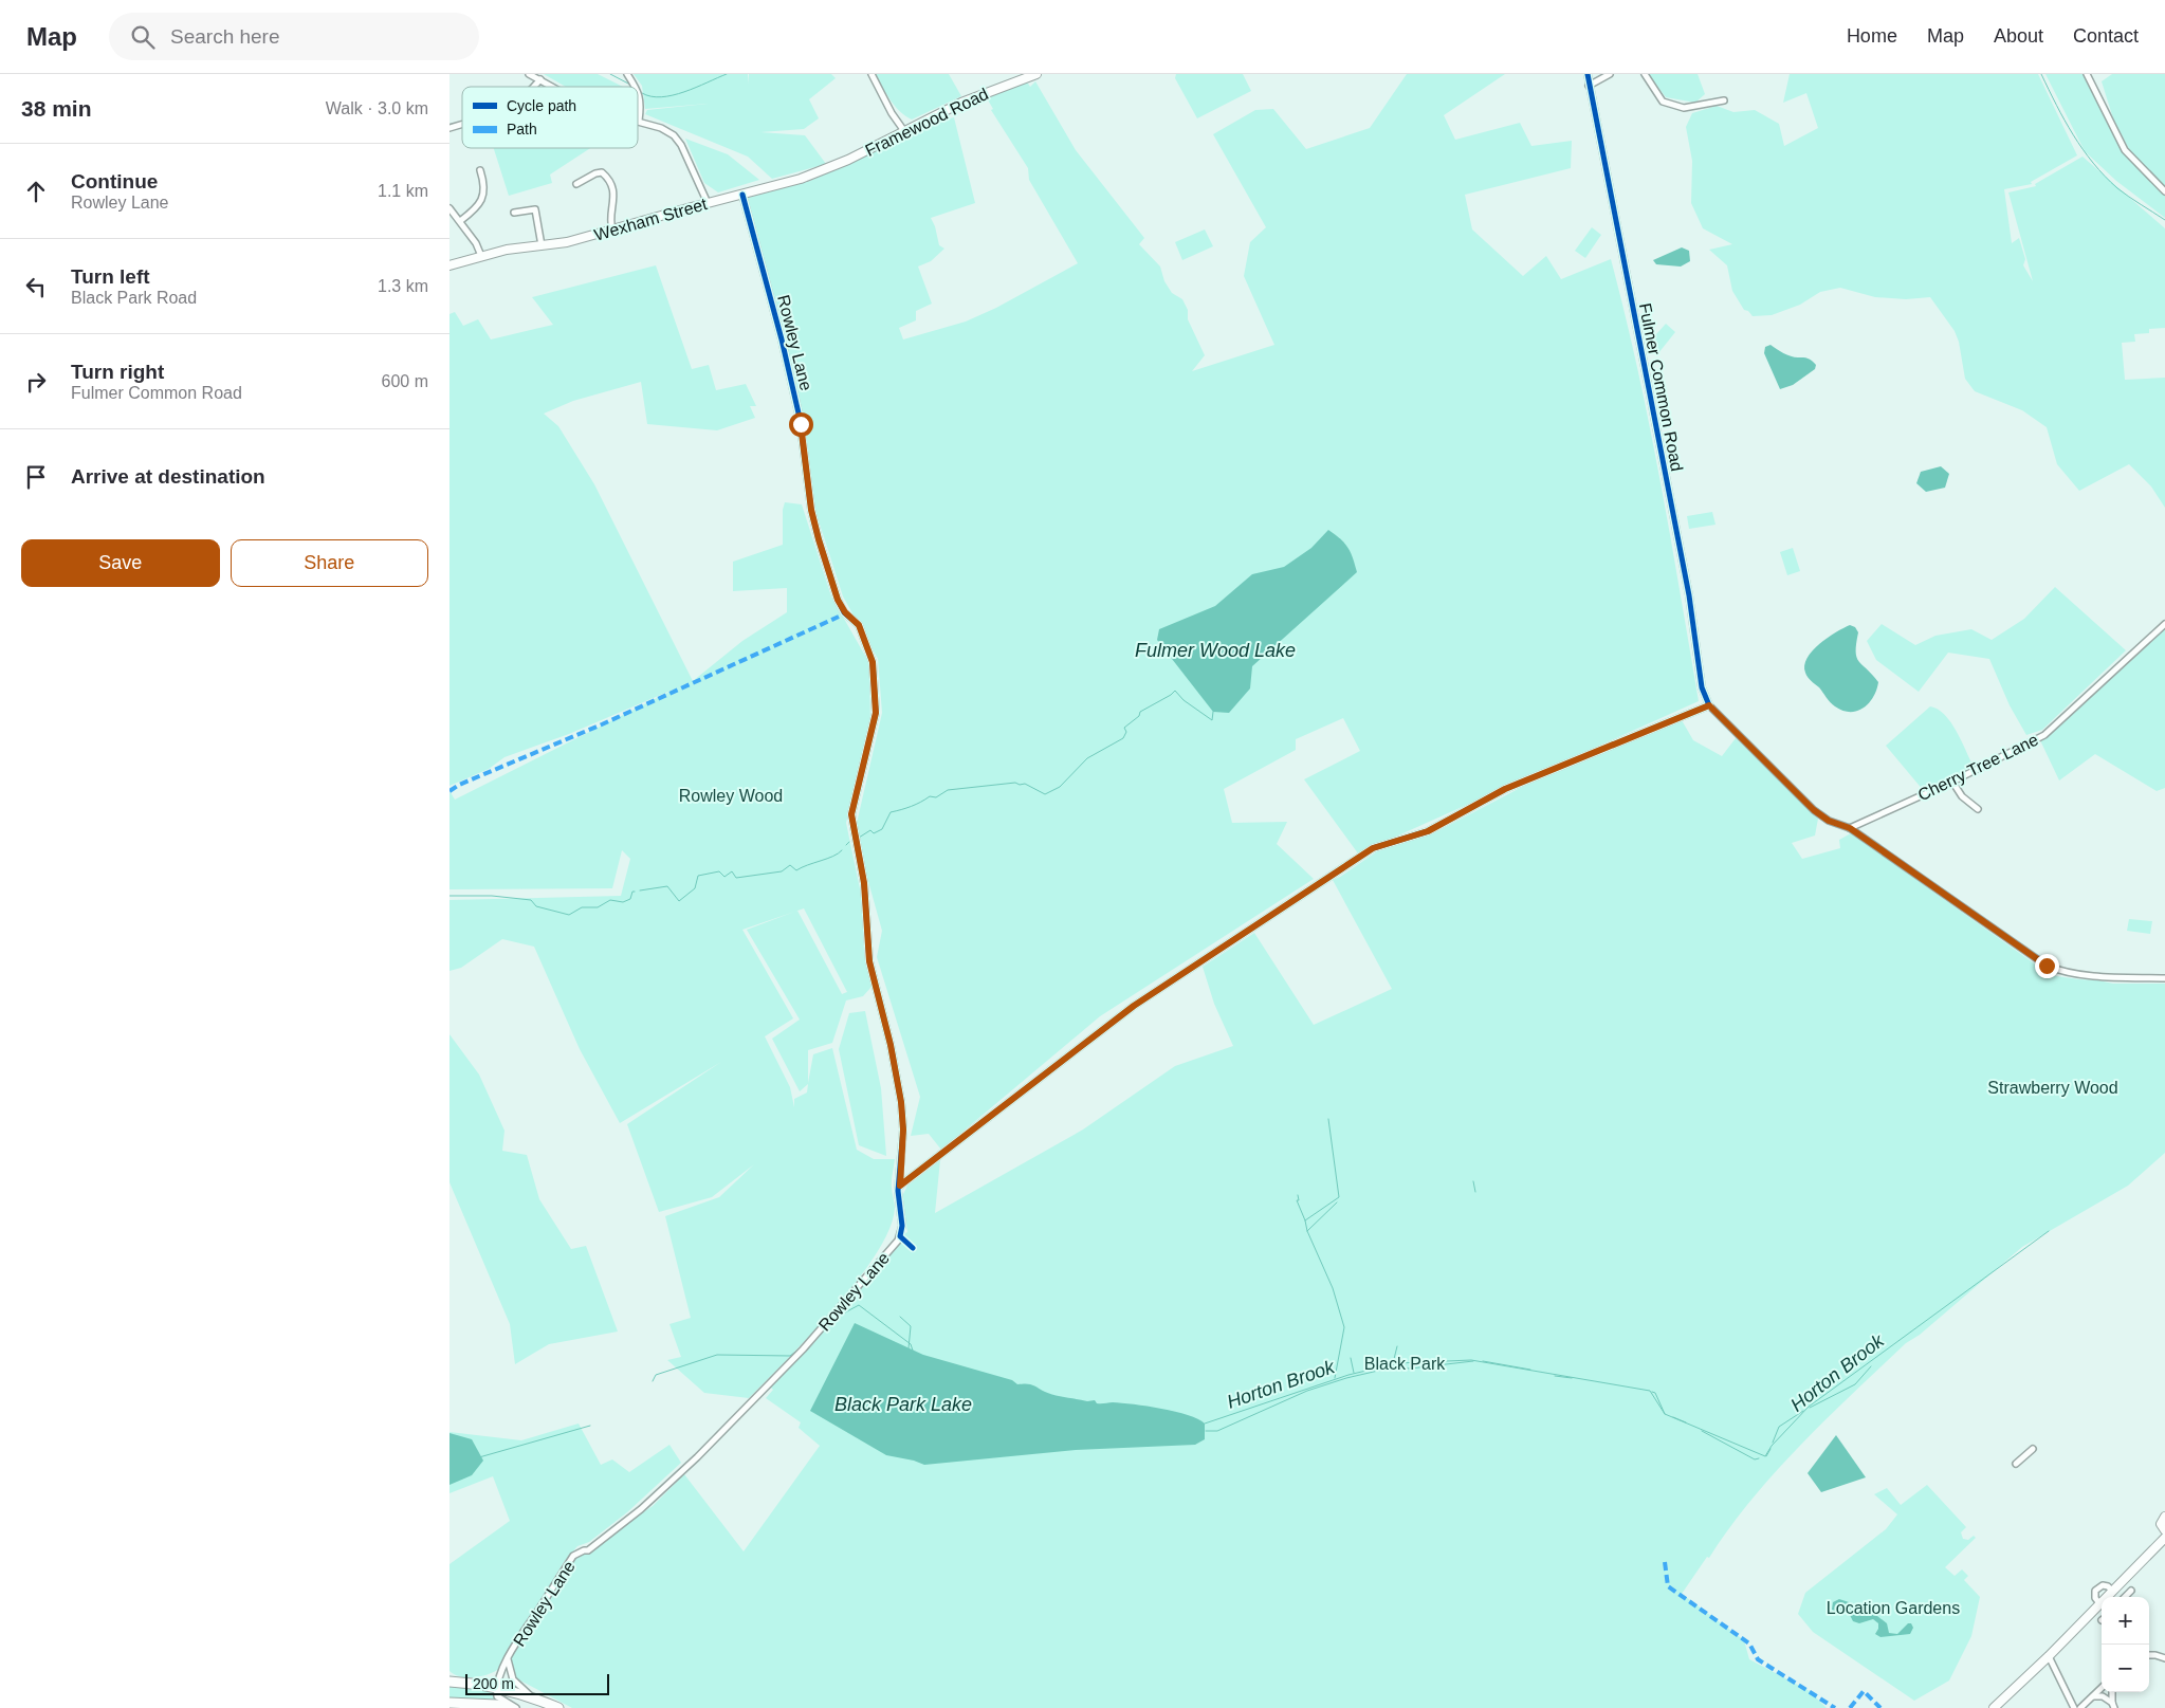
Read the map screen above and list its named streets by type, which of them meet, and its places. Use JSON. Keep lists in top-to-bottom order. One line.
{"streets":{"street":["Framewood Road","Wexham Street","Rowley Lane","Fulmer Common Road","Cherry Tree Lane"]},"crossings":[["Framewood Road","Wexham Street"],["Wexham Street","Rowley Lane"],["Fulmer Common Road","Cherry Tree Lane"]],"water":["Fulmer Wood Lake","Horton Brook","Black Park Lake"],"parks":["Rowley Wood","Strawberry Wood","Black Park","Location Gardens"],"legend":["Cycle path","Path"],"scale_bar":"200 m","page":{"header":"Map","search":"Search here","nav":["Home","Map","About","Contact"],"heading":["38 min","Walk · 3.0 km"],"list":[["Continue","Rowley Lane","1.1 km"],["Turn left","Black Park Road","1.3 km"],["Turn right","Fulmer Common Road","600 m"],"Arrive at destination"],"buttons":["Save","Share"],"map_buttons":["+","−"],"scale":"200 m"}}
